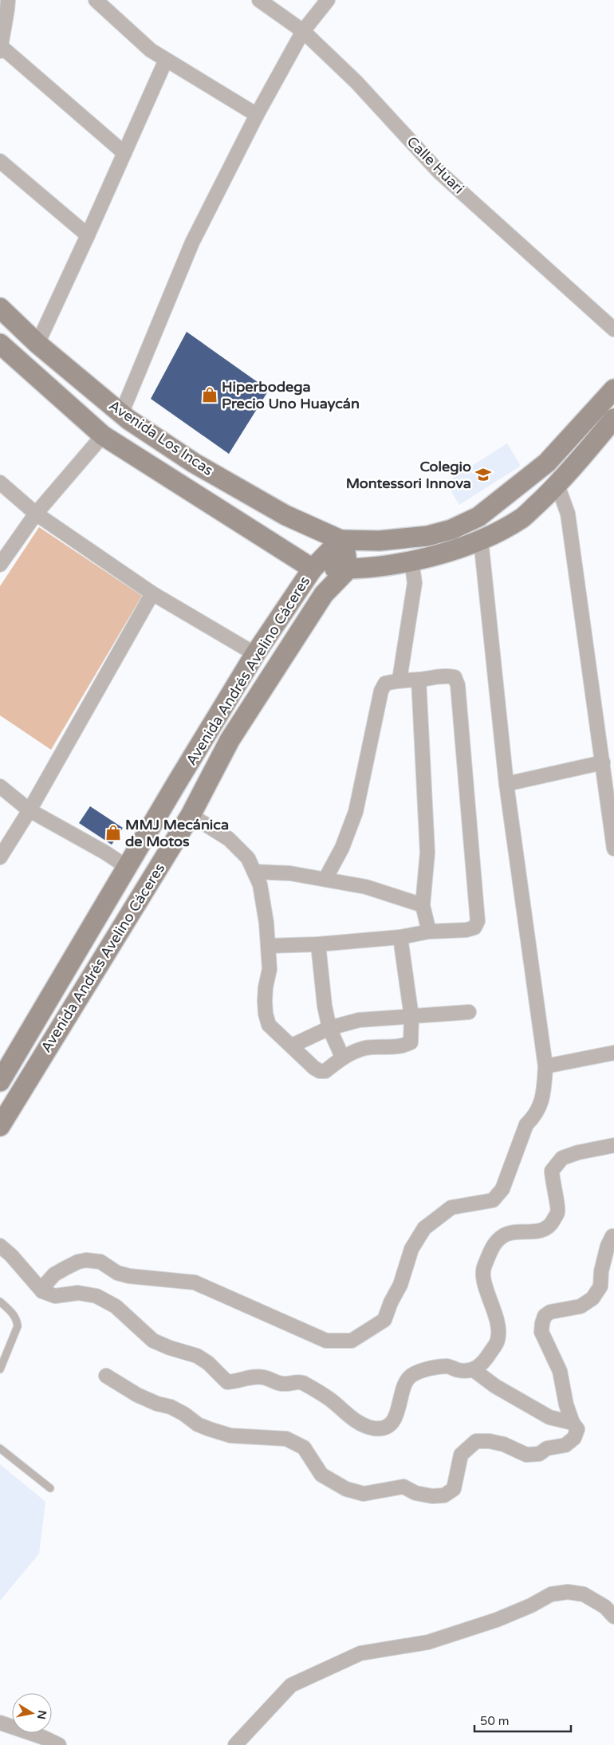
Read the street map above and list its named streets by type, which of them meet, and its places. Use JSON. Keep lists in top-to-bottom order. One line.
{"streets":{"main road":["Avenida Los Incas","Avenida Andrés Avelino Cáceres"],"street":["Calle Huari"]},"crossings":[["Avenida Los Incas","Avenida Andrés Avelino Cáceres"]],"places":{"shop":["Hiperbodega Precio Uno Huaycán","MMJ Mecánica de Motos"],"school or university":["Colegio Montessori Innova"]},"scale_bar":"50 m","north":"right"}
